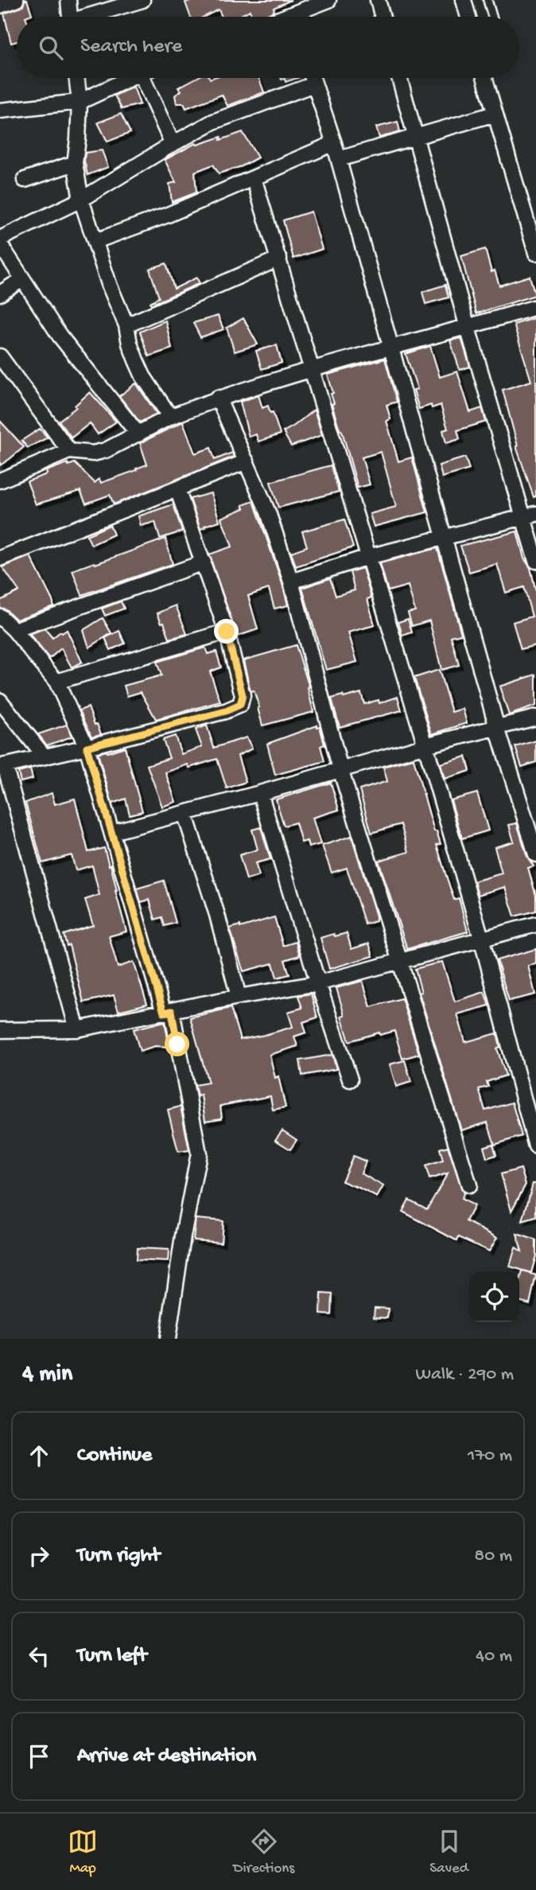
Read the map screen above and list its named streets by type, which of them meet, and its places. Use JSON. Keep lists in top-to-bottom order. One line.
{"page":{"search":"Search here","heading":["4 min","Walk · 290 m"],"list":[["Continue","170 m"],["Turn right","80 m"],["Turn left","40 m"],"Arrive at destination"],"nav":["Map","Directions","Saved"]}}
